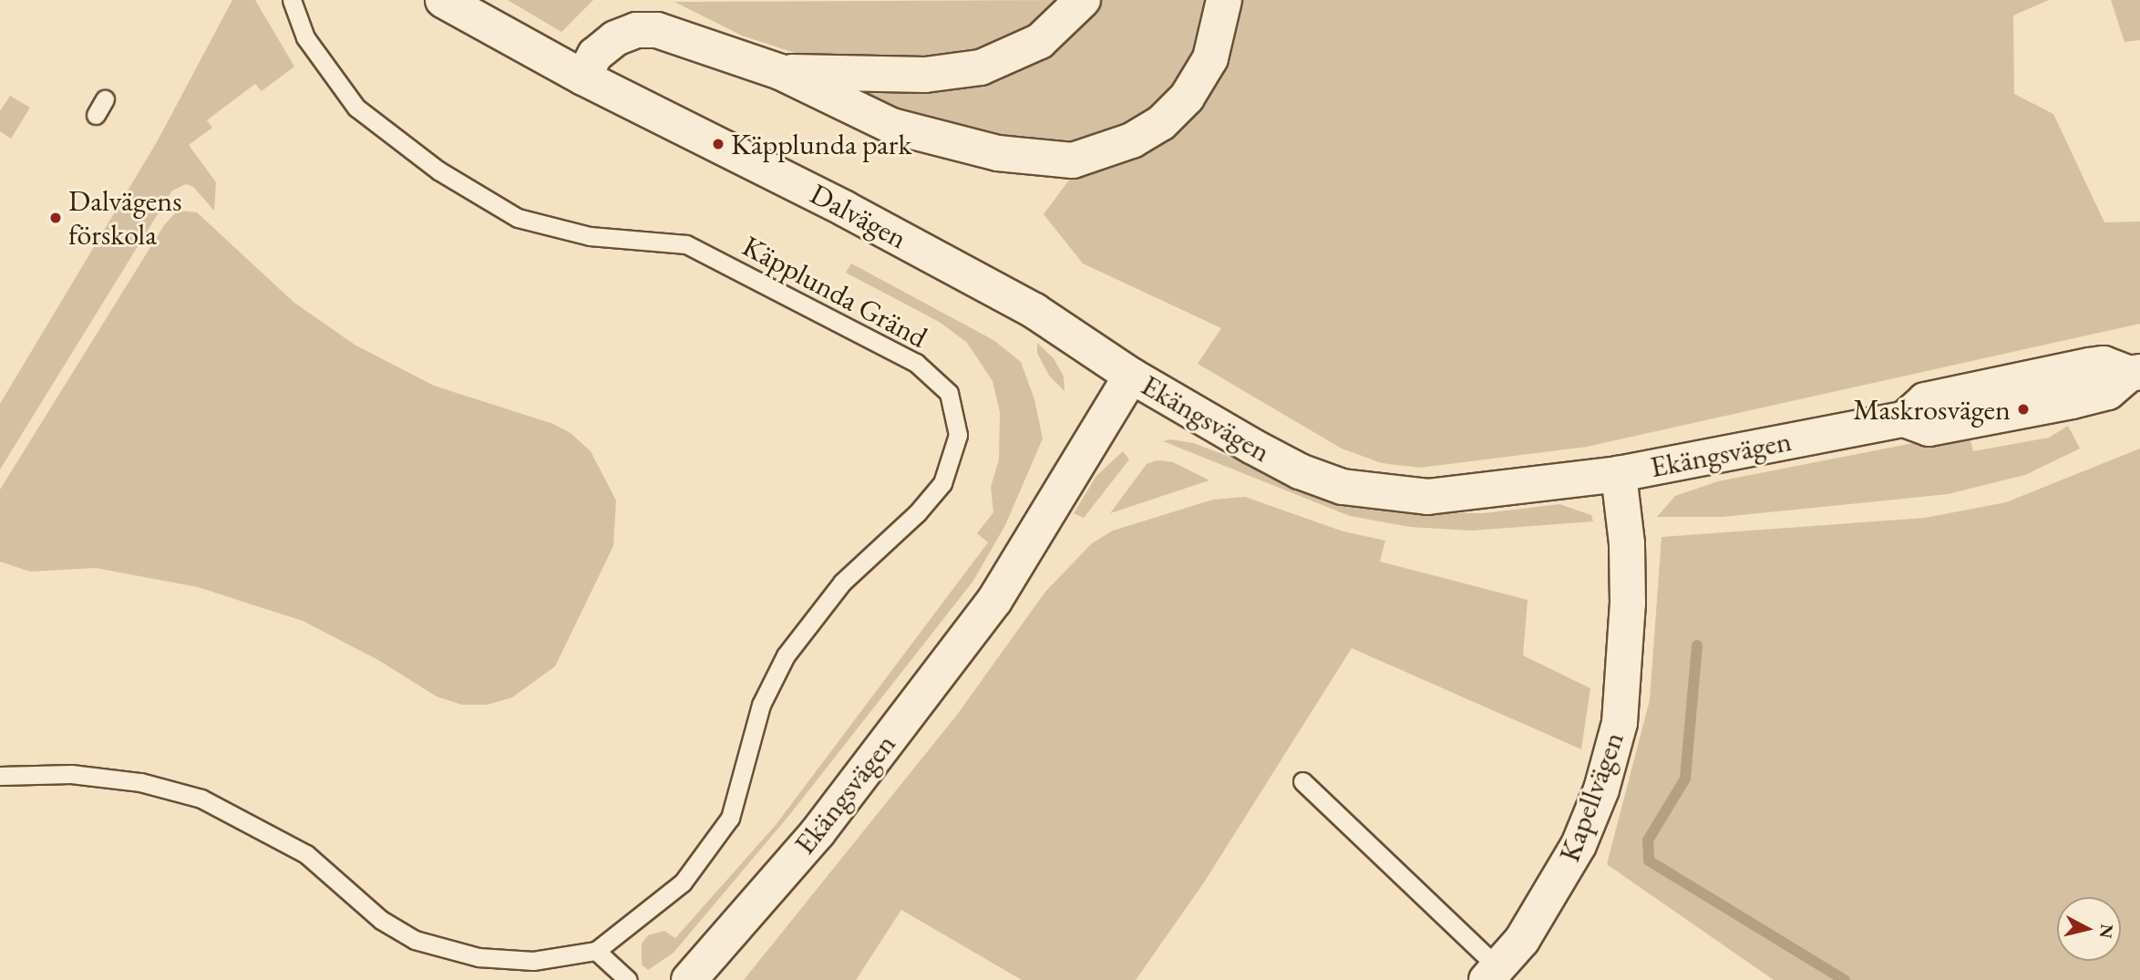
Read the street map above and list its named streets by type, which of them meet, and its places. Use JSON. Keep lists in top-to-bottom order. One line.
{"streets":{"street":["Dalvägen","Ekängsvägen","Kapellvägen"],"lane":["Käpplunda Gränd"]},"crossings":[["Dalvägen","Ekängsvägen"],["Ekängsvägen","Kapellvägen"]],"places":["Käpplunda park","Dalvägens förskola","Maskrosvägen"],"north":"right"}
